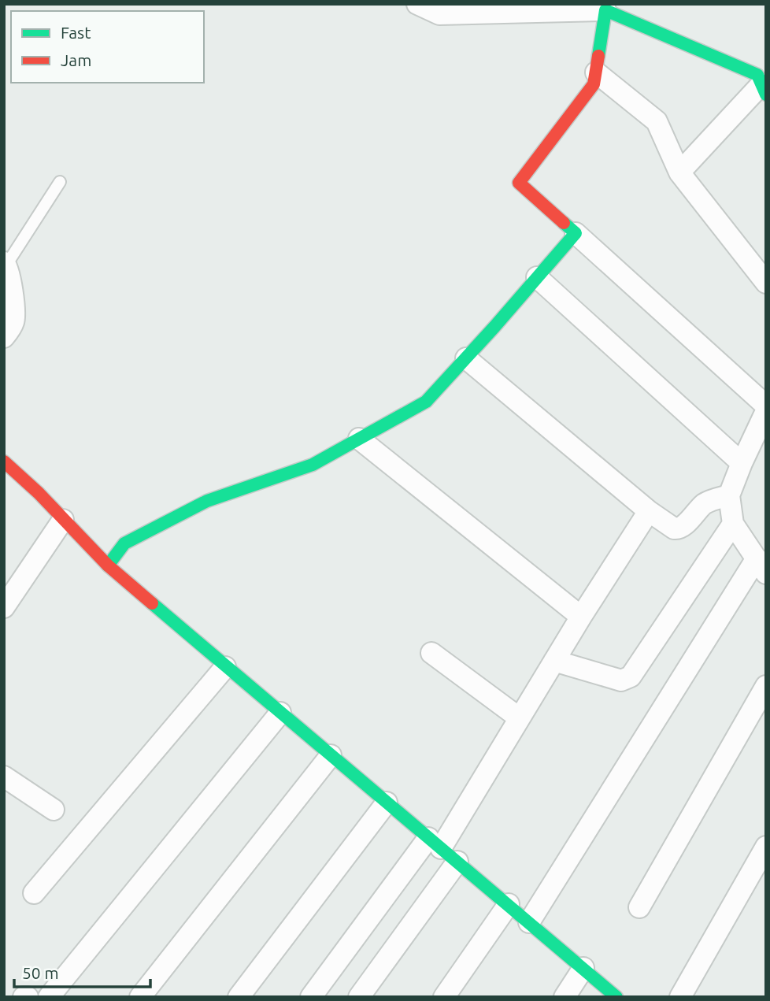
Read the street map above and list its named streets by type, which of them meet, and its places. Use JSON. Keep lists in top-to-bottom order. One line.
{"legend":["Fast","Jam"],"scale_bar":"50 m"}
